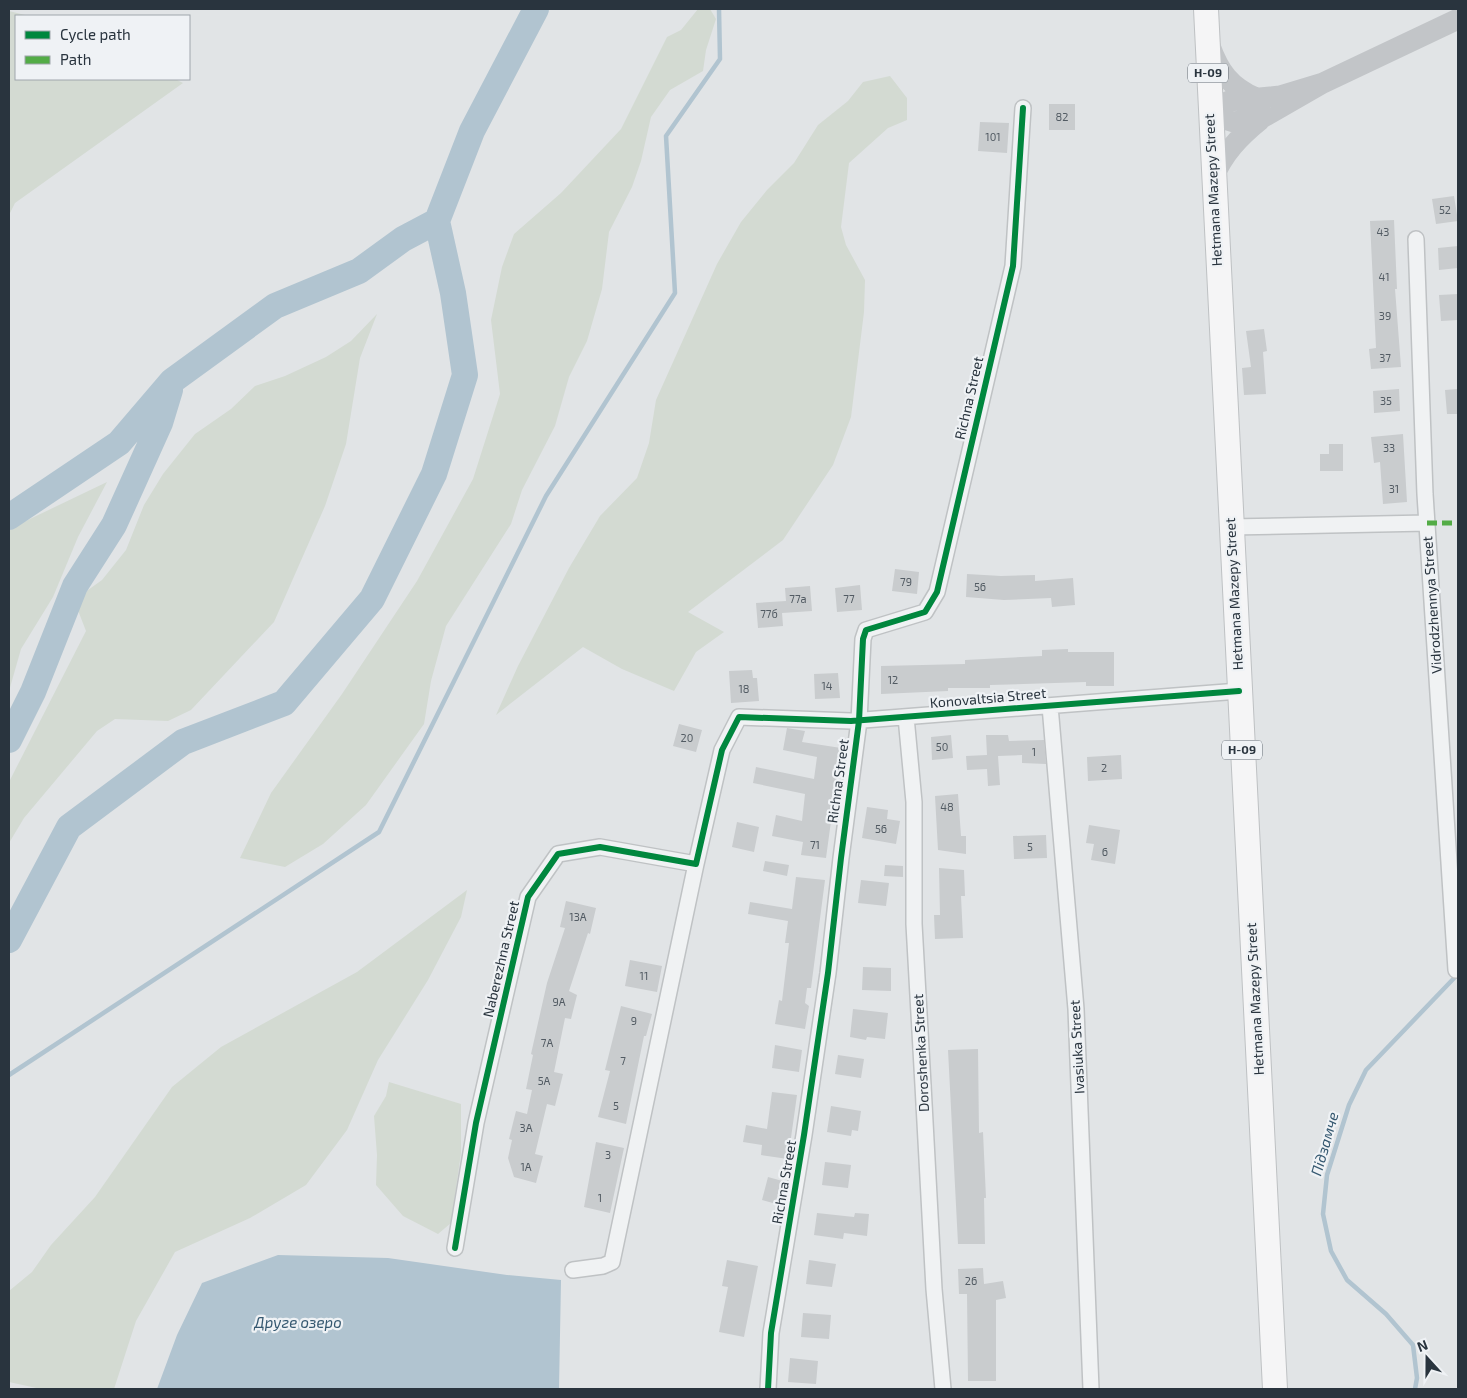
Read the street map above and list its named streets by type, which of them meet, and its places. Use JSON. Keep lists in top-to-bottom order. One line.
{"streets":{"main road":["Н-09","Hetmana Mazepy Street"],"street":["Richna Street","Vidrodzhennya Street","Konovaltsia Street","Naberezhna Street","Ivasiuka Street","Doroshenka Street"]},"crossings":[["Hetmana Mazepy Street","Konovaltsia Street"],["Richna Street","Konovaltsia Street"],["Konovaltsia Street","Naberezhna Street"],["Konovaltsia Street","Ivasiuka Street"],["Konovaltsia Street","Doroshenka Street"]],"water":["Підзамче","Друге озеро"],"house_numbers":["82","101","52","43","41","39","37","35","33","31","79","56","77а","77","77б","12","14","18","20","50","1","2","48","56","71","5","6","13А","11","9А","9","7А","7","5А","5","3А","3","1А","1","26"],"legend":["Cycle path","Path"],"north":"top"}
